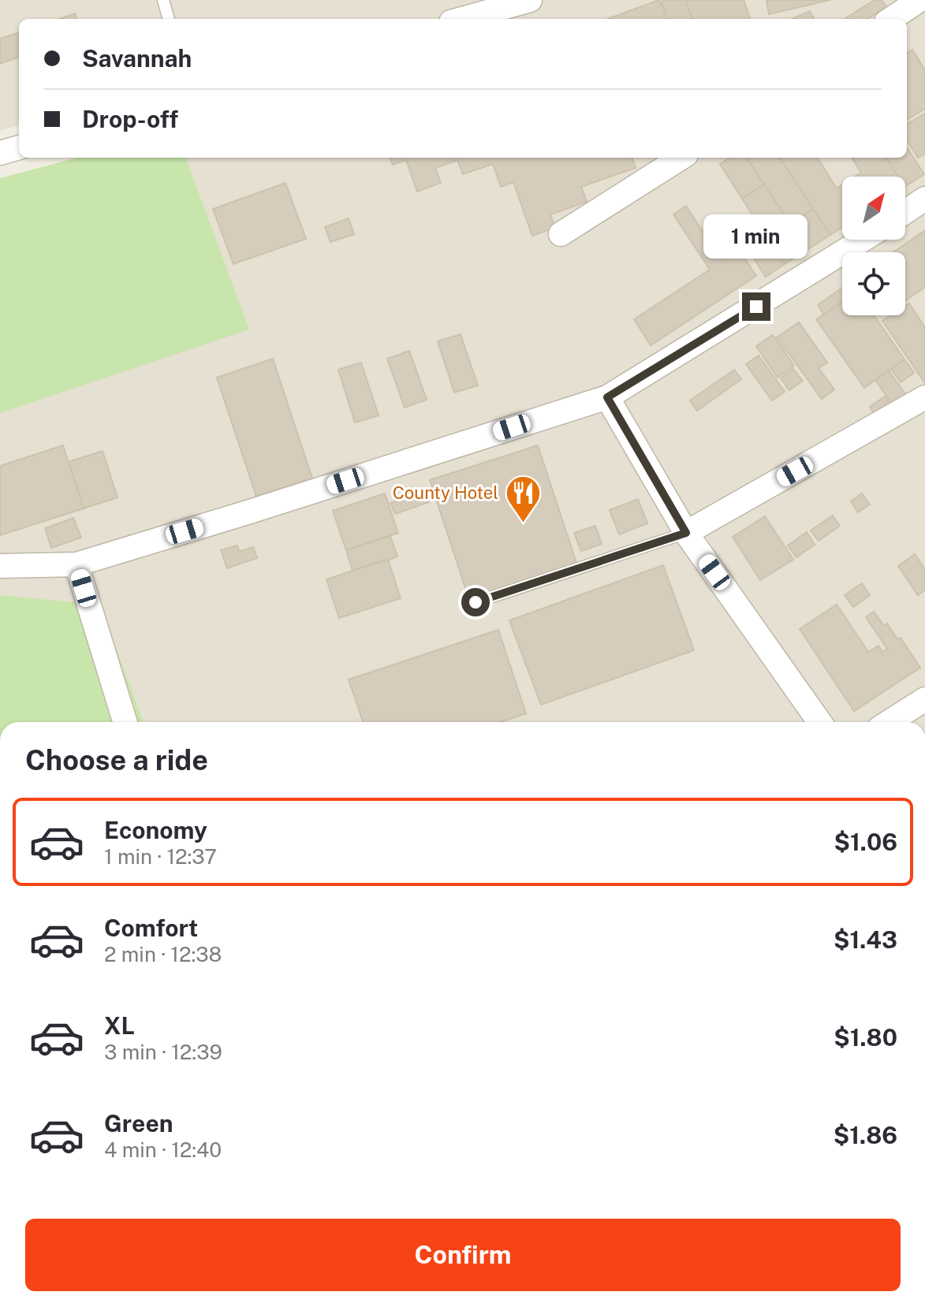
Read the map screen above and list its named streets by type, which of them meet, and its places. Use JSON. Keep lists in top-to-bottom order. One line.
{"places":{"restaurant":["County Hotel"]},"north":"top right","page":{"banner":["Savannah","Drop-off"],"bubble":"1 min","heading":"Choose a ride","list":[{"name":"Economy","note":"1 min · 12:37","value":"$1.06"},{"name":"Comfort","note":"2 min · 12:38","value":"$1.43"},{"name":"XL","note":"3 min · 12:39","value":"$1.80"},{"name":"Green","note":"4 min · 12:40","value":"$1.86"}],"buttons":"Confirm"}}
